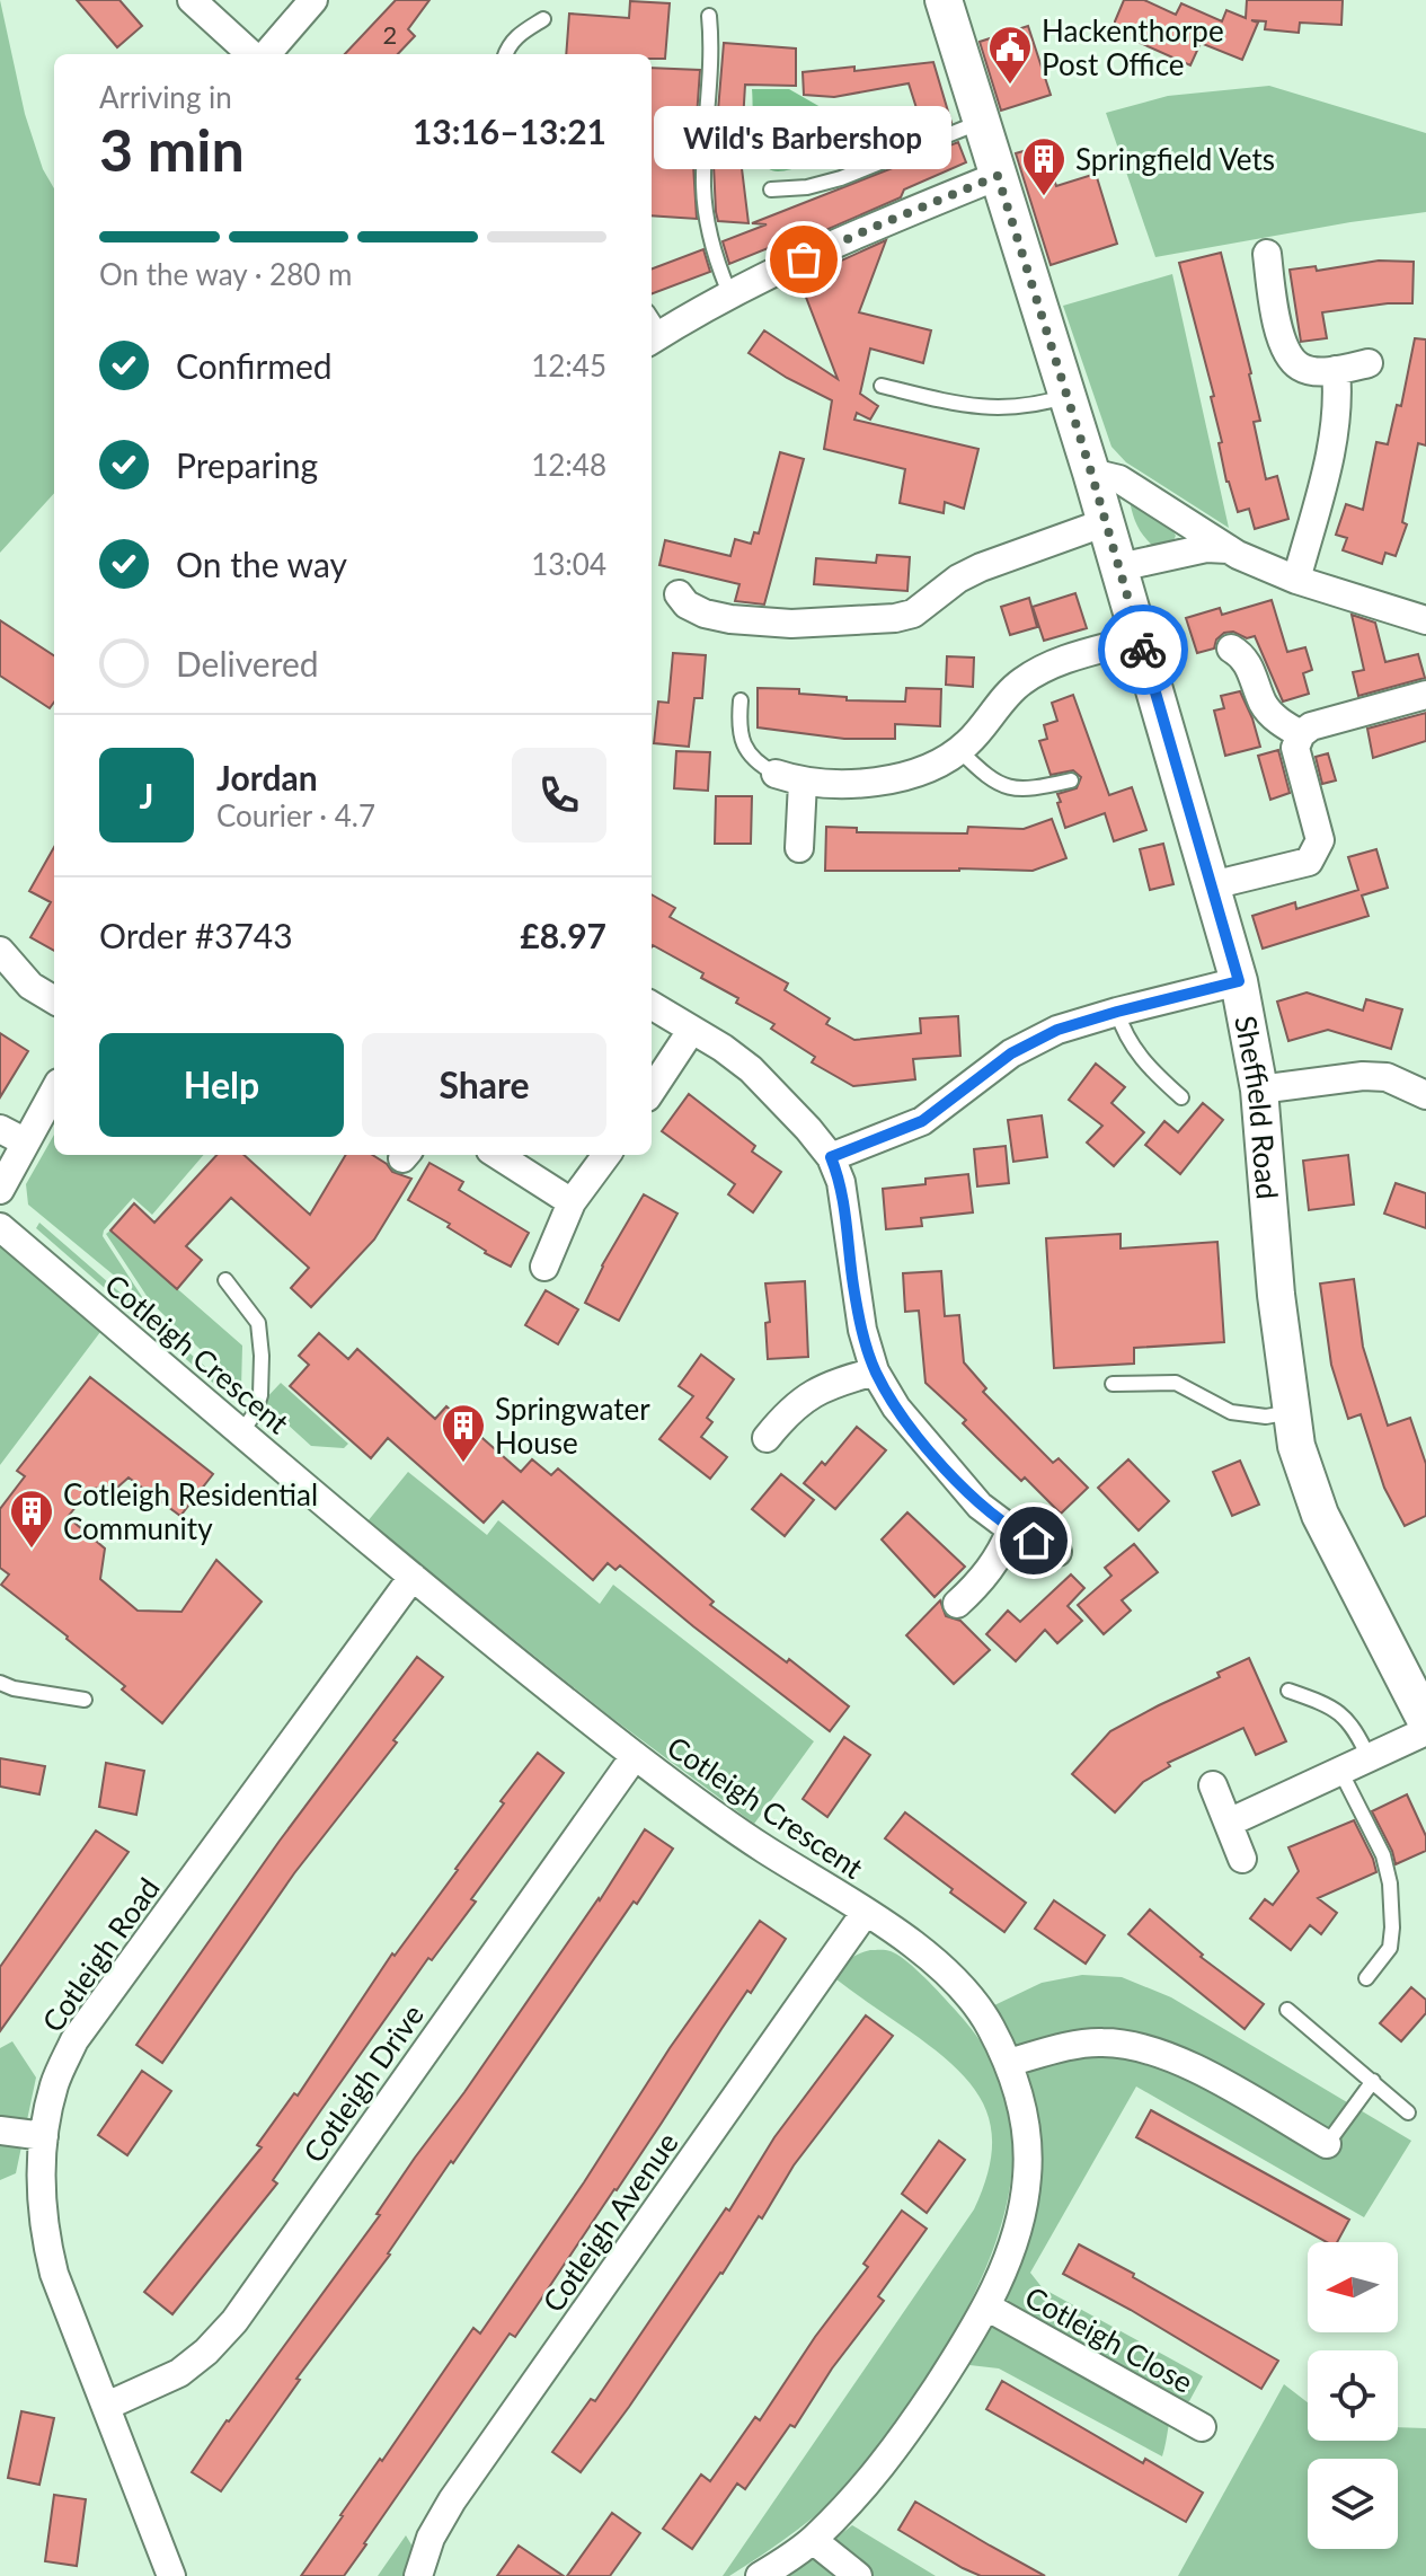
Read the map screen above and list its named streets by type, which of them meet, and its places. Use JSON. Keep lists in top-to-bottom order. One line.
{"streets":{"street":["Sheffield Road","Cotleigh Crescent","Cotleigh Road","Cotleigh Drive","Cotleigh Avenue","Cotleigh Close"]},"crossings":[["Cotleigh Crescent","Cotleigh Road"],["Cotleigh Crescent","Cotleigh Drive"],["Cotleigh Crescent","Cotleigh Avenue"],["Cotleigh Crescent","Cotleigh Close"],["Cotleigh Road","Cotleigh Drive"]],"places":{"public building":["Hackenthorpe Post Office"],"building":["Springfield Vets","Springwater House","Cotleigh Residential Community"],"other":["Wild's Barbershop"]},"house_numbers":["2"],"north":"left","page":{"heading":["3 min","Arriving in","13:16–13:21"],"panel":["Jordan","Courier · 4.7","Order #3743","£8.97"],"bubble":"Wild's Barbershop","bar":"On the way · 280 m","list":[["Confirmed","12:45"],["Preparing","12:48"],["On the way","13:04"],"Delivered"],"round":"J","buttons":["Help","Share"]}}
